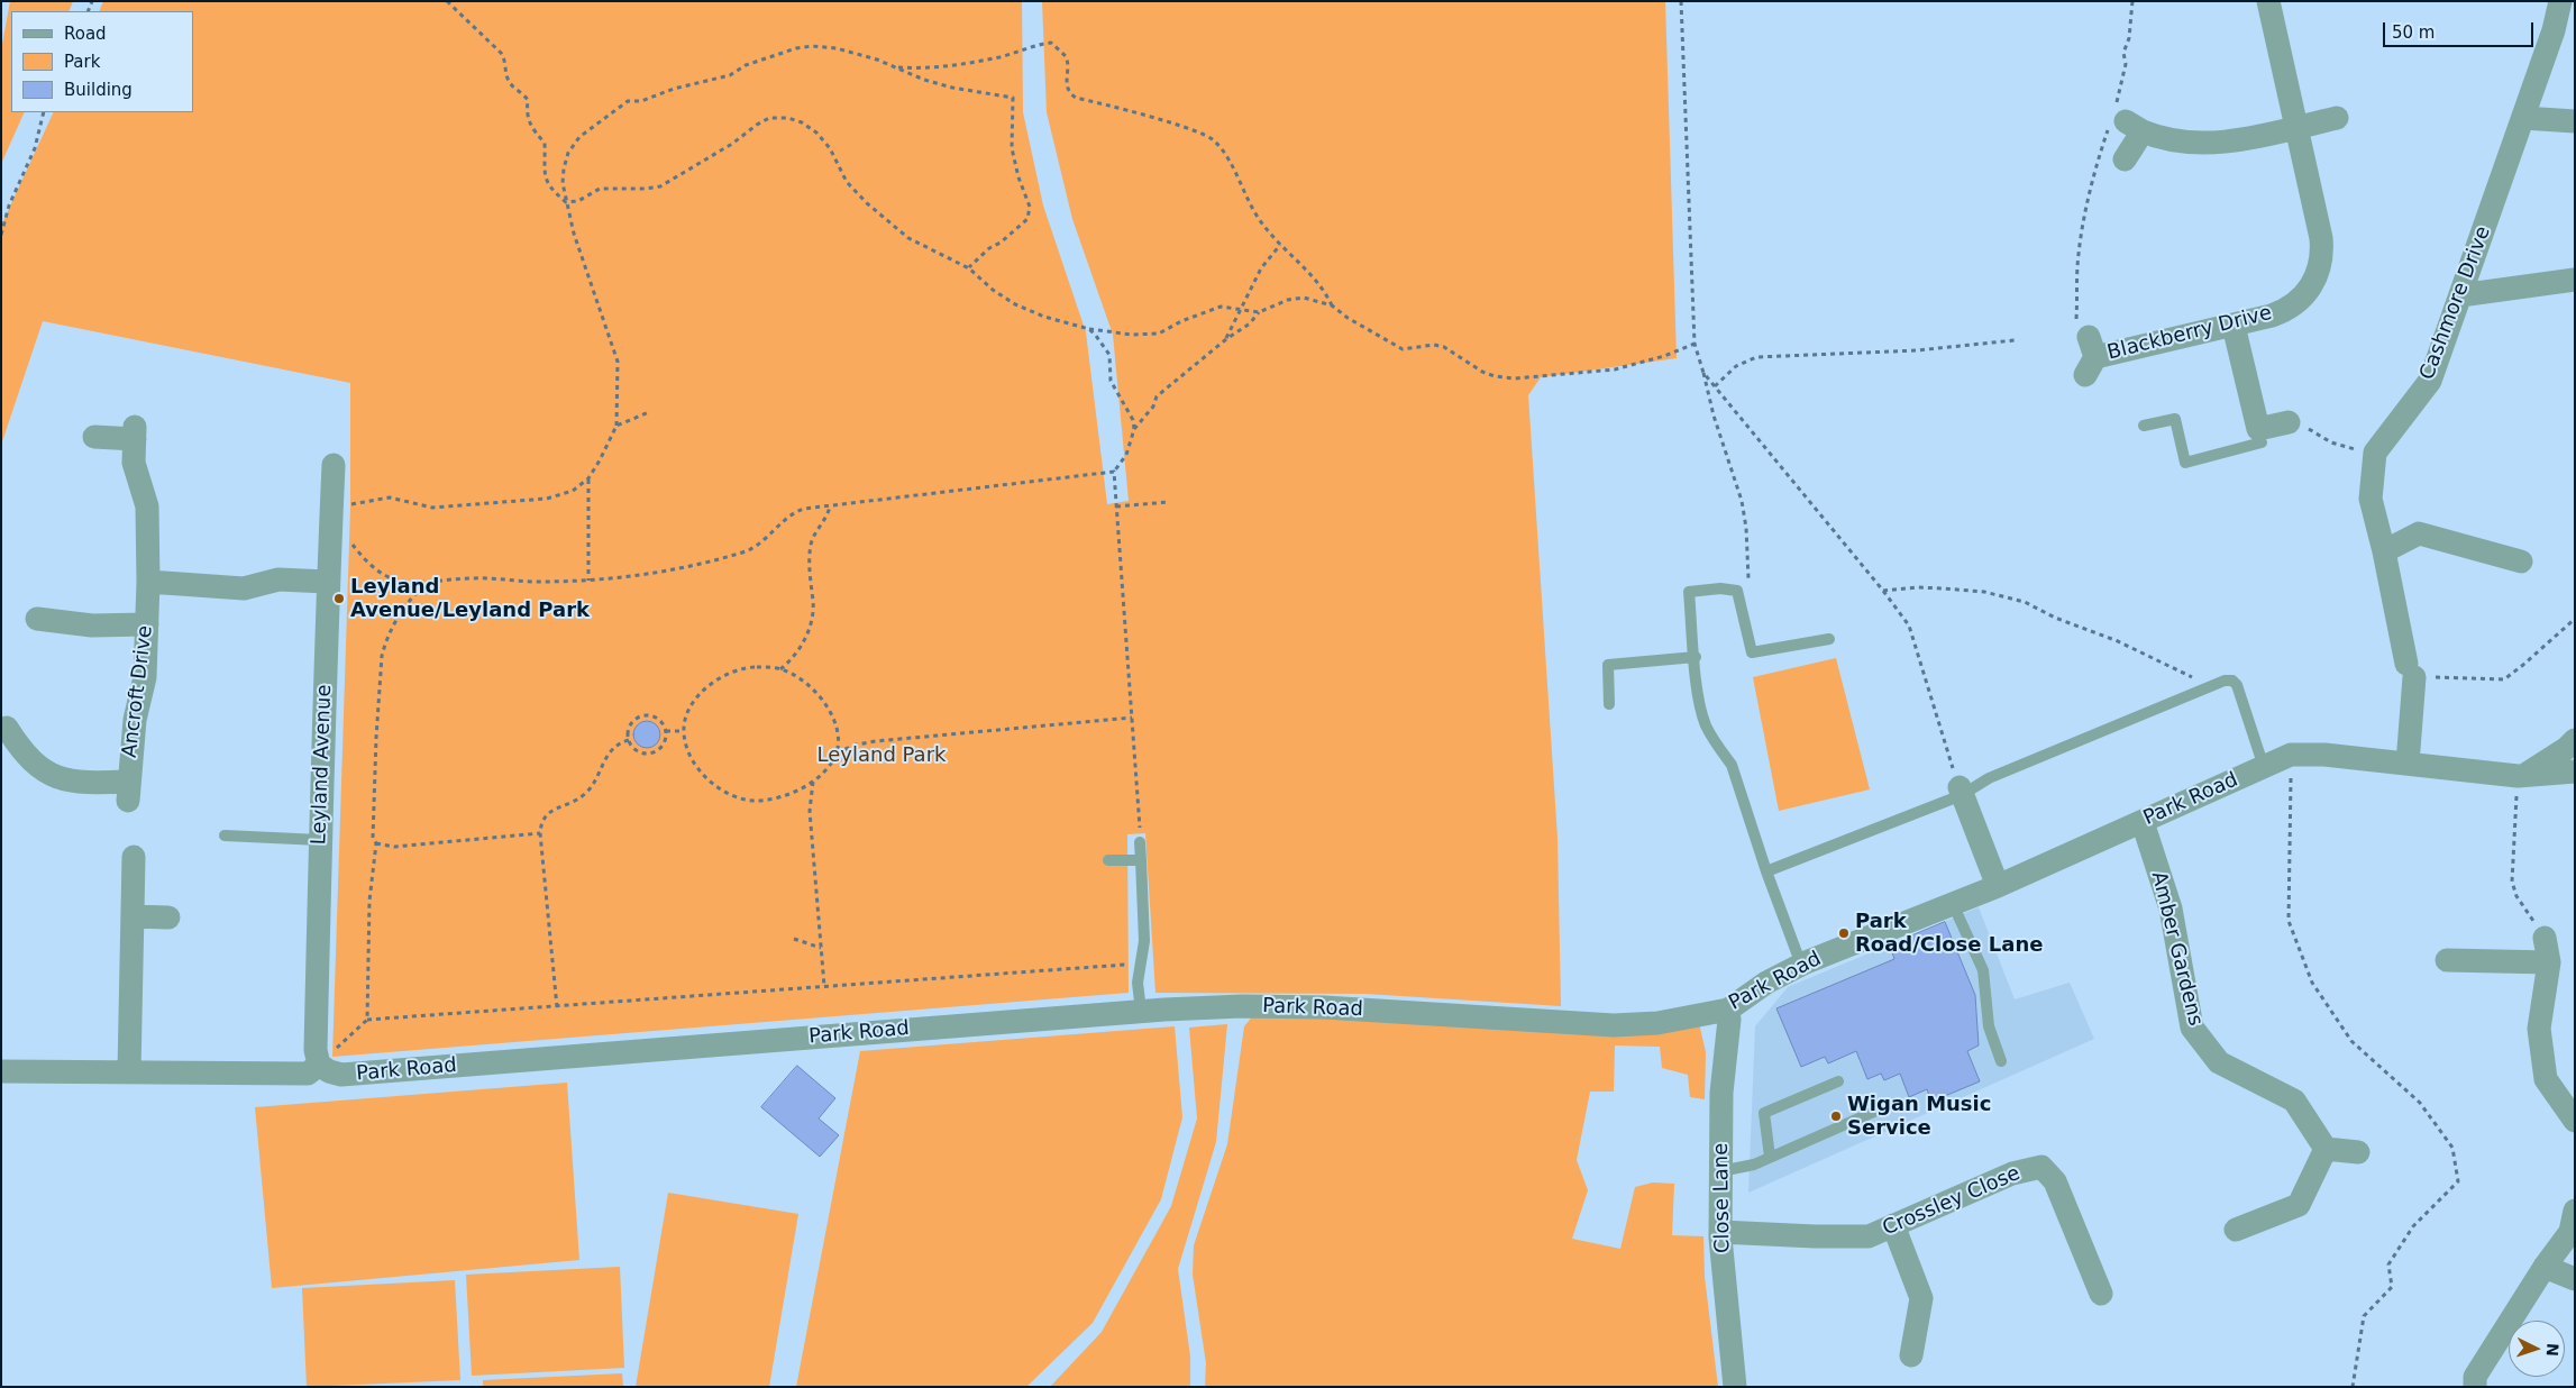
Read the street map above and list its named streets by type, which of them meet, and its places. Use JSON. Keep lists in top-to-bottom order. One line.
{"streets":{"street":["Cashmore Drive","Blackberry Drive","Ancroft Drive","Leyland Avenue","Park Road","Amber Gardens","Close Lane","Crossley Close"]},"crossings":[["Leyland Avenue","Park Road"],["Park Road","Amber Gardens"],["Park Road","Close Lane"],["Close Lane","Crossley Close"]],"parks":["Leyland Park"],"places":["Leyland Avenue/Leyland Park","Park Road/Close Lane","Wigan Music Service"],"legend":["Road","Park","Building"],"scale_bar":"50 m","north":"right"}
